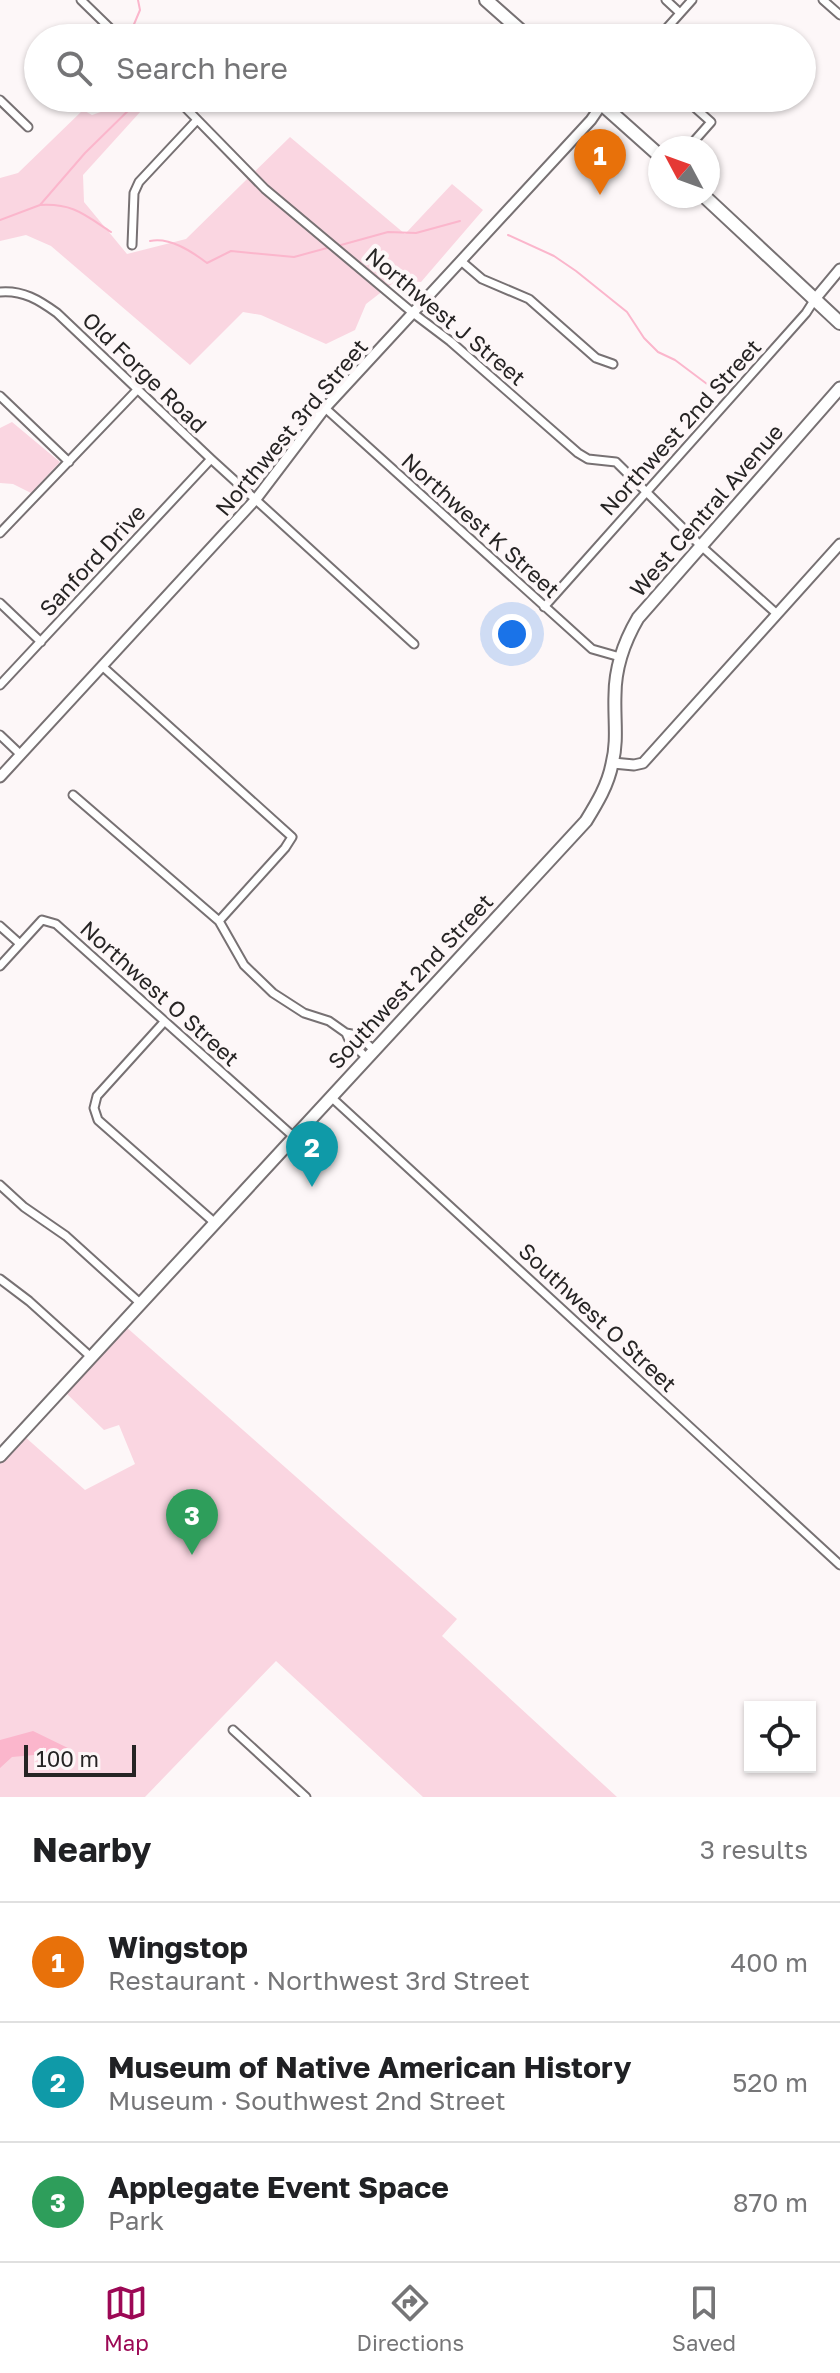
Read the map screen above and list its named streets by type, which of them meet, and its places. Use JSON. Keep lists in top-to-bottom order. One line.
{"streets":{"main road":["West Central Avenue","Southwest 2nd Street"],"street":["Northwest J Street","Old Forge Road","Northwest 3rd Street","Northwest 2nd Street","Northwest K Street","Sanford Drive","Northwest O Street","Southwest O Street"]},"crossings":[["Northwest J Street","Northwest 3rd Street"],["Northwest J Street","Northwest 2nd Street"],["Northwest J Street","West Central Avenue"],["Old Forge Road","Northwest 3rd Street"],["Old Forge Road","Sanford Drive"],["Northwest 3rd Street","Northwest K Street"],["Northwest 2nd Street","Northwest K Street"],["West Central Avenue","Northwest K Street"],["West Central Avenue","Southwest 2nd Street"],["Southwest 2nd Street","Northwest O Street"],["Southwest 2nd Street","Southwest O Street"]],"scale_bar":"100 m","north":"top left","page":{"search":"Search here","pins":["1","2","3"],"scale":"100 m","heading":["Nearby","3 results"],"list":[{"mark":"1","name":"Wingstop","note":"Restaurant · Northwest 3rd Street","value":"400 m"},{"mark":"2","name":"Museum of Native American History","note":"Museum · Southwest 2nd Street","value":"520 m"},{"mark":"3","name":"Applegate Event Space","note":"Park","value":"870 m"}],"nav":["Map","Directions","Saved"]}}
